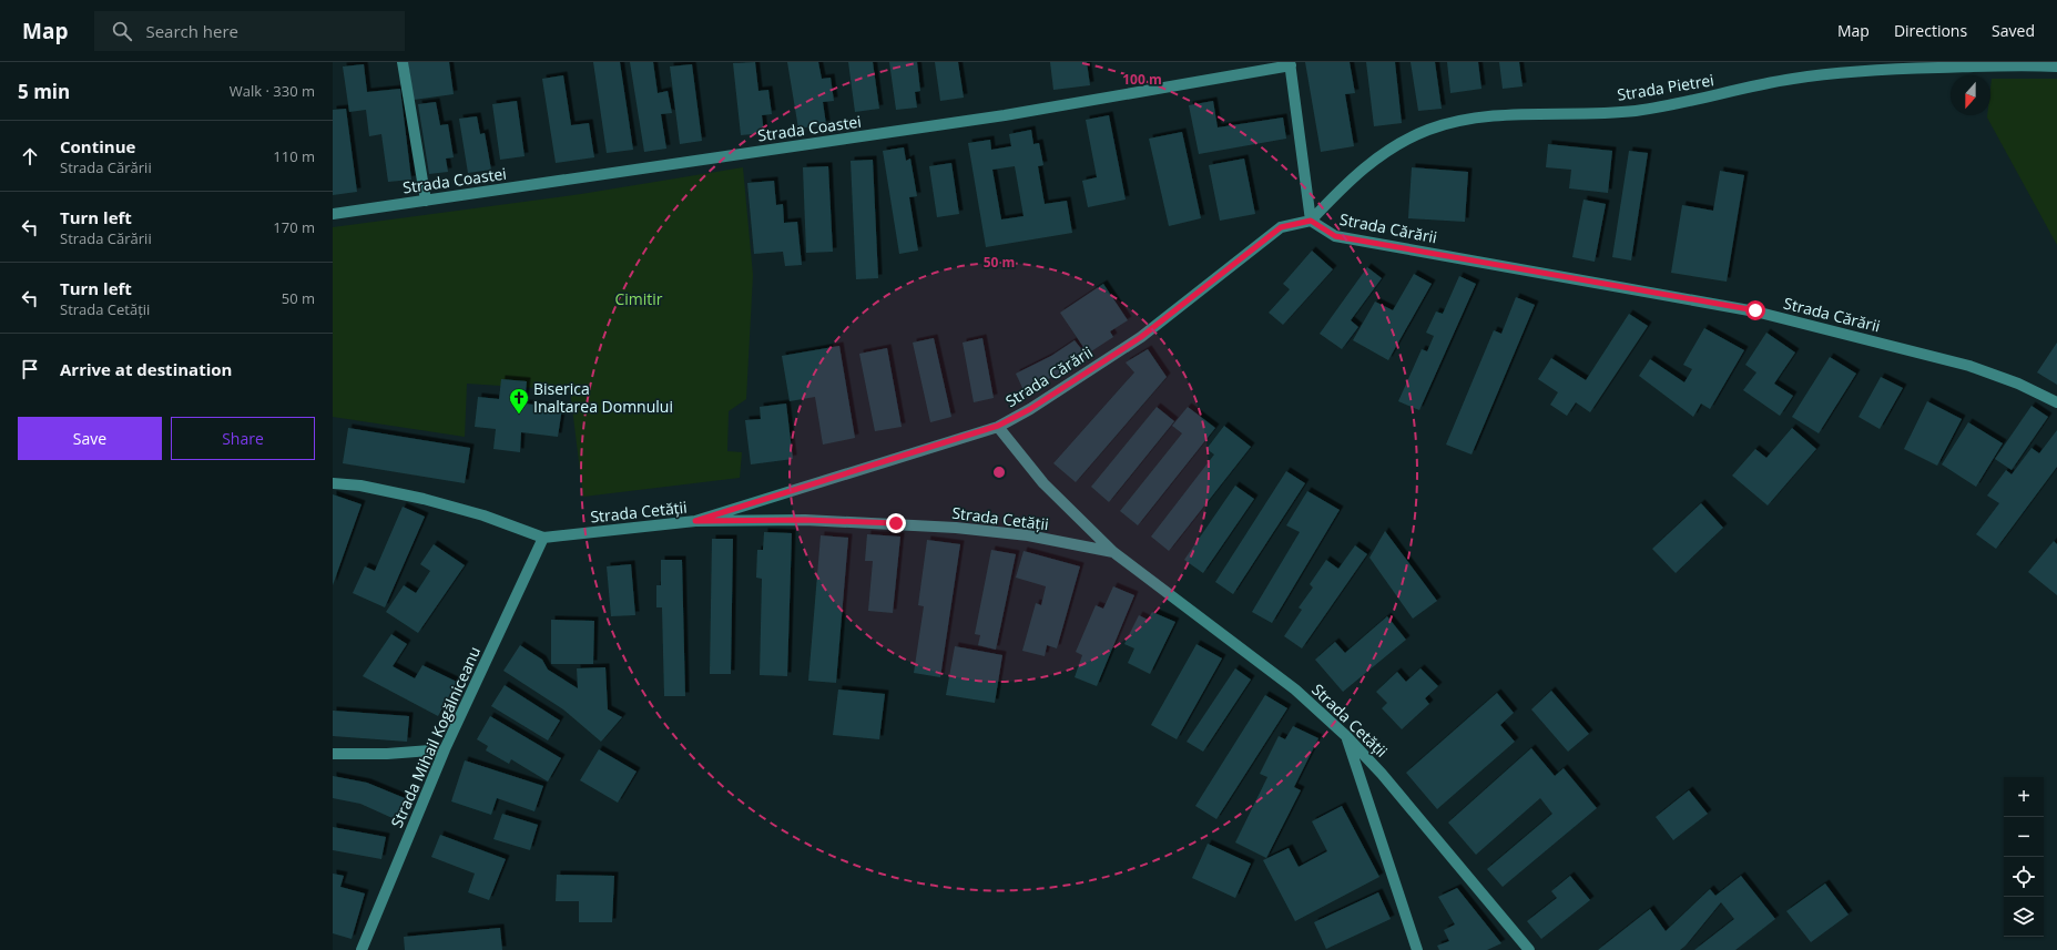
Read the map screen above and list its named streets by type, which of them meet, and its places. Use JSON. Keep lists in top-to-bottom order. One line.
{"streets":{"street":["Strada Pietrei","Strada Coastei","Strada Cărării","Strada Cetății","Strada Mihail Kogălniceanu"]},"crossings":[["Strada Pietrei","Strada Cărării"],["Strada Cărării","Strada Cetății"],["Strada Cetății","Strada Mihail Kogălniceanu"]],"parks":["Cimitir"],"places":{"church":["Biserica Inaltarea Domnului"]},"north":"bottom","page":{"header":"Map","search":"Search here","nav":["Map","Directions","Saved"],"heading":["5 min","Walk · 330 m"],"list":[["Continue","Strada Cărării","110 m"],["Turn left","Strada Cărării","170 m"],["Turn left","Strada Cetății","50 m"],"Arrive at destination"],"buttons":["Save","Share"],"map_buttons":["+","−"]},"rings":["100 m","50 m"]}
